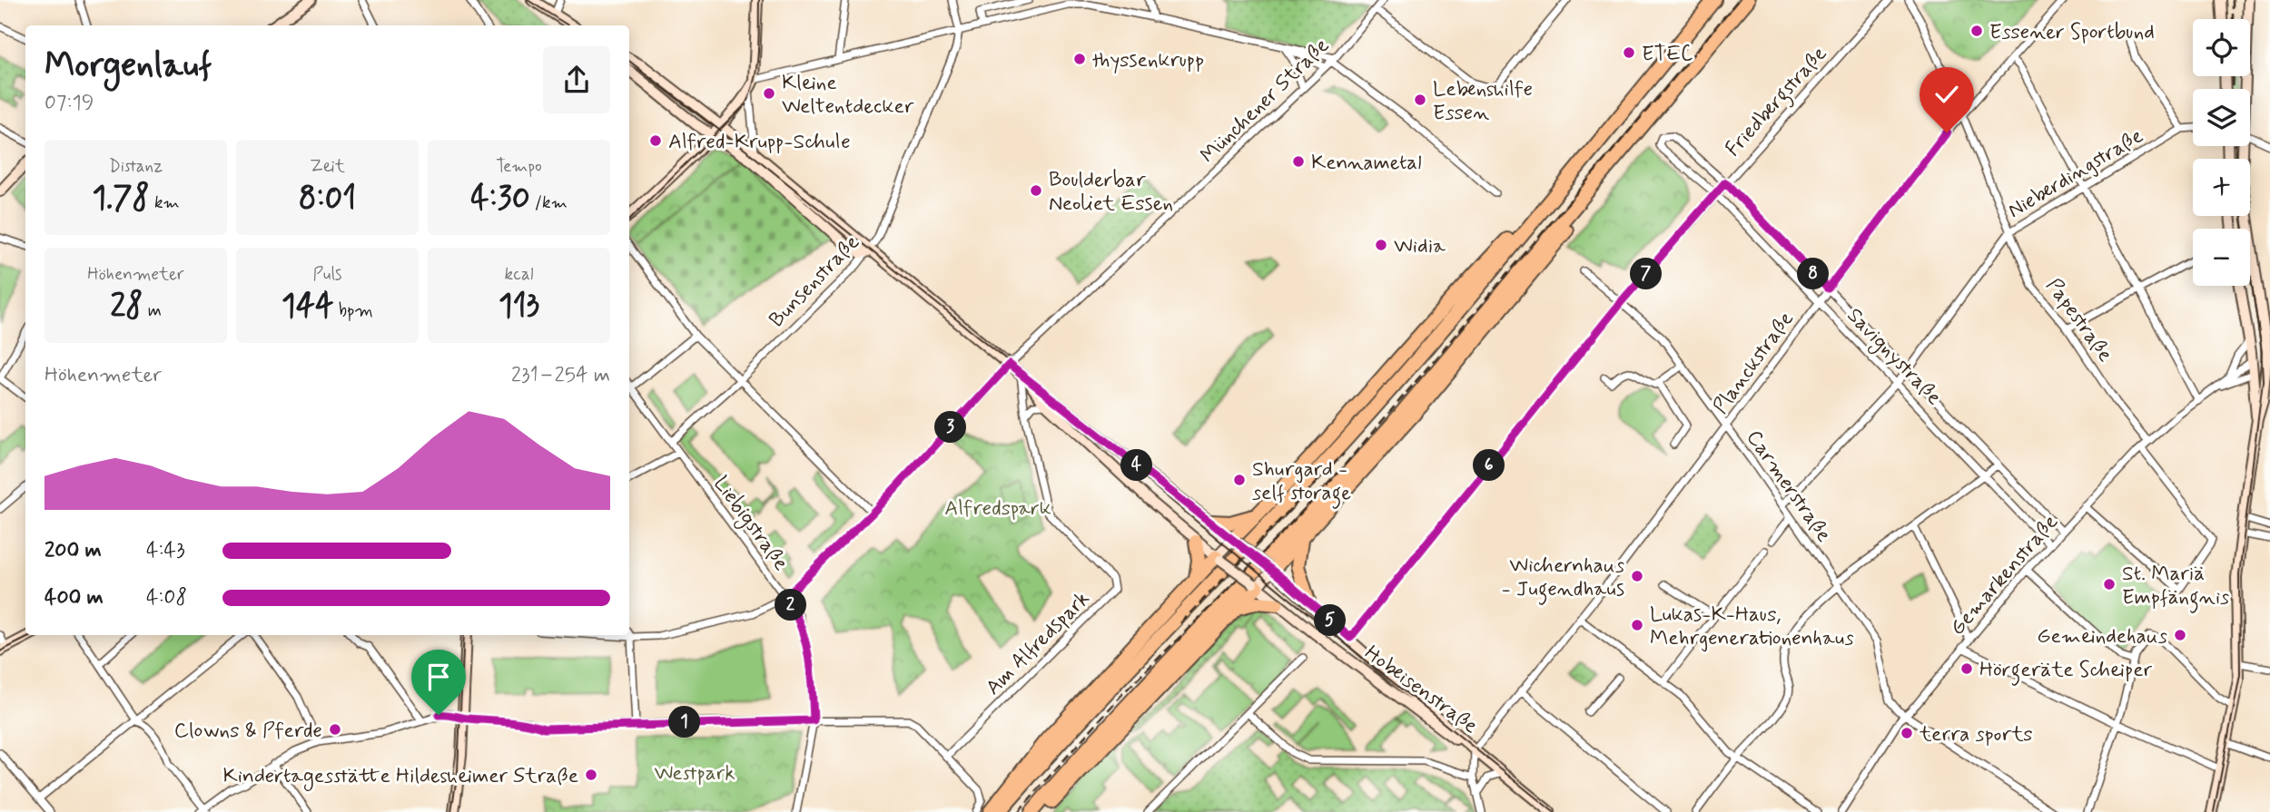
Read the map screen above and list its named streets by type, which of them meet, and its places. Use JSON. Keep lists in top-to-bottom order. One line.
{"streets":{"main road":["Hobeisenstraße"],"street":["Münchener Straße","Friedbergstraße","Nieberdingstraße","Bunsenstraße","Papestraße","Savignystraße","Planckstraße","Carmerstraße","Liebigstraße","Gemarkenstraße","Am Alfredspark"]},"crossings":[["Münchener Straße","Liebigstraße"],["Friedbergstraße","Savignystraße"],["Friedbergstraße","Carmerstraße"],["Friedbergstraße","Hobeisenstraße"],["Nieberdingstraße","Papestraße"],["Nieberdingstraße","Savignystraße"],["Nieberdingstraße","Carmerstraße"],["Bunsenstraße","Liebigstraße"],["Papestraße","Planckstraße"],["Papestraße","Gemarkenstraße"],["Savignystraße","Planckstraße"],["Savignystraße","Gemarkenstraße"],["Planckstraße","Carmerstraße"],["Planckstraße","Hobeisenstraße"],["Carmerstraße","Gemarkenstraße"],["Am Alfredspark","Hobeisenstraße"]],"parks":["Alfredspark","Westpark"],"places":["Essener Sportbund","ETEC","thyssenkrupp","Kleine Weltentdecker","Lebenshilfe Essen","Alfred-Krupp-Schule","Kennametal","Boulderbar Neoliet Essen","Widia","Shurgard - self storage","Wichernhaus - Jugendhaus","St. Mariä Empfängnis","Lukas-K-Haus, Mehrgenerationenhaus","Gemeindehaus","Hörgeräte Scheiper","Clowns & Pferde","terra sports","Kindertagesstätte Hildesheimer Straße"],"page":{"map_buttons":["+","−"],"heading":["Morgenlauf","07:19"],"stats":[["Distanz","1.78 km"],["Zeit","8:01"],["Tempo","4:30 /km"],["Höhenmeter","28 m"],["Puls","144 bpm"],["kcal","113"]],"pins":["7","8","3","4","6","2","5","1"],"chart":["Höhenmeter","231–254 m"],"list":[{"name":"200 m","note":"4:43"},{"name":"400 m","note":"4:08"}]}}
